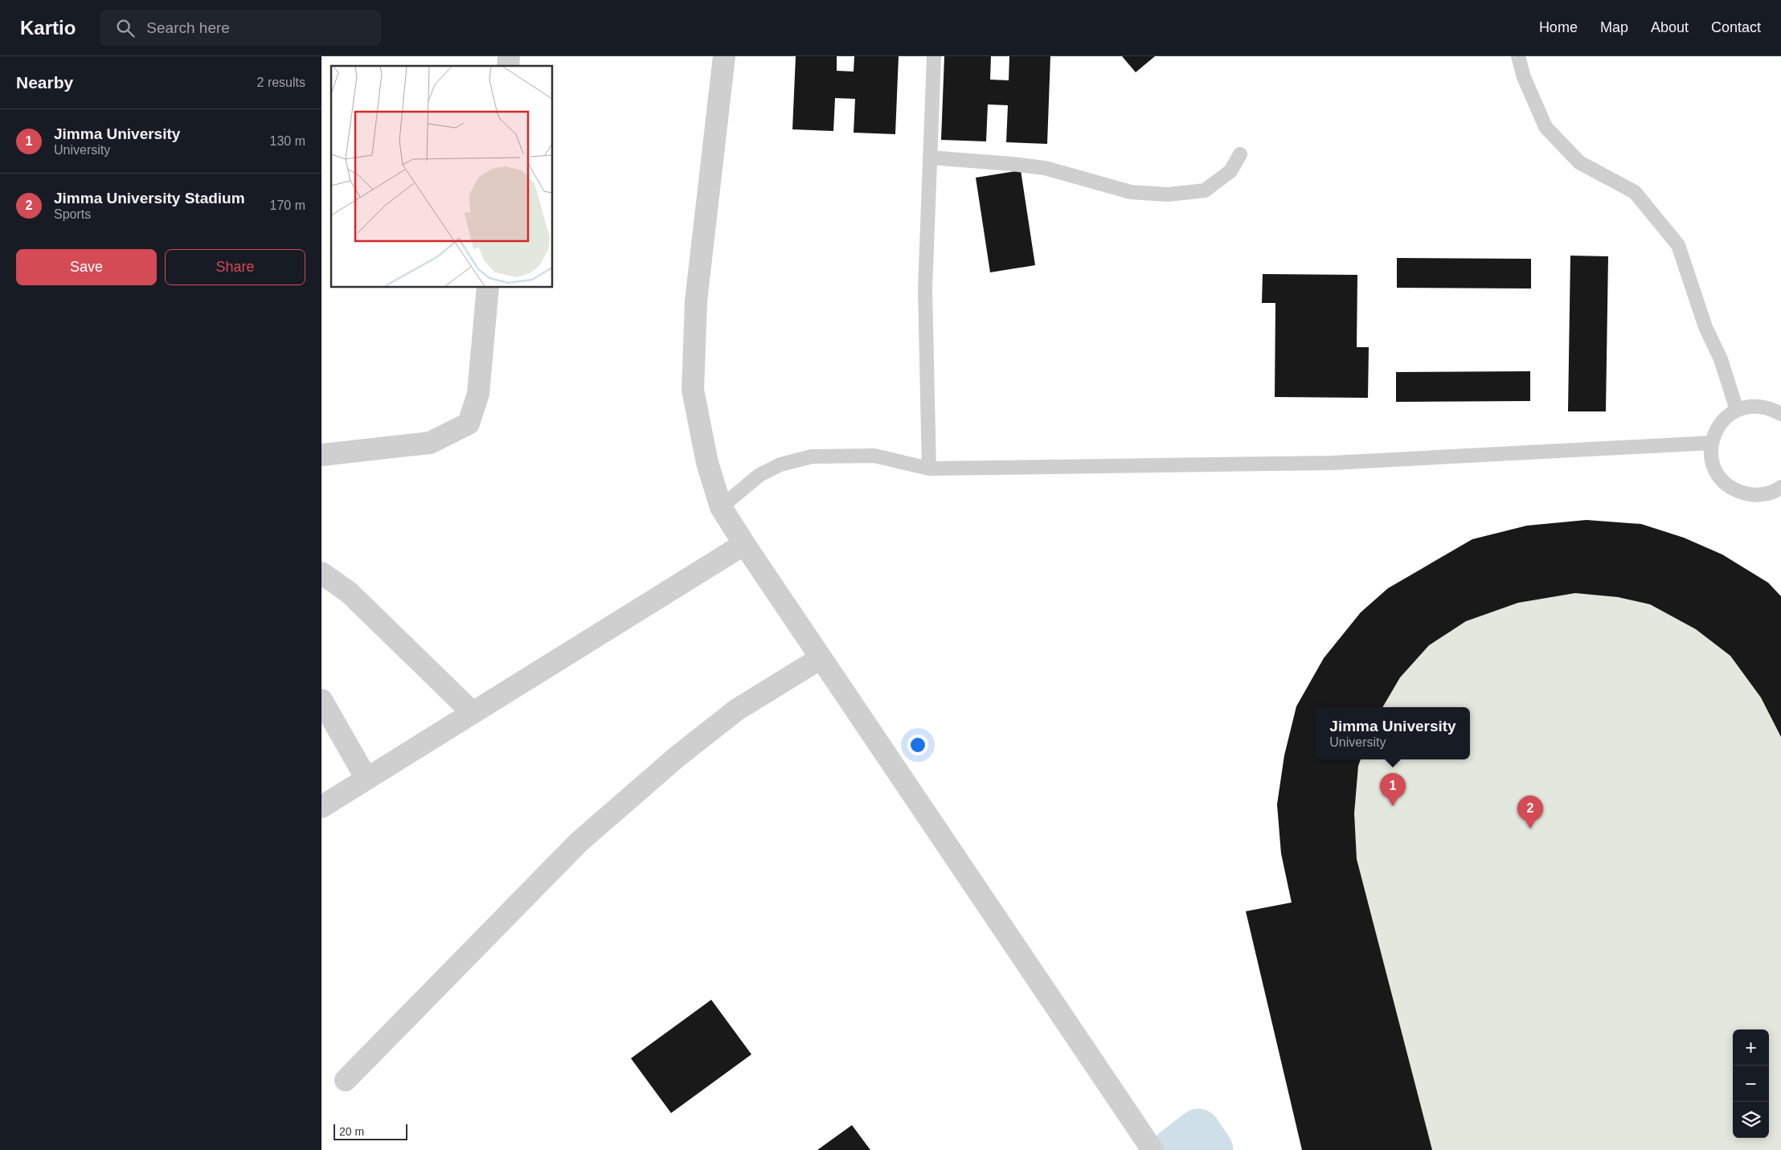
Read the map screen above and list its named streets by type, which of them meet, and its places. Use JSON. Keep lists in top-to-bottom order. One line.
{"scale_bar":"20 m","page":{"header":"Kartio","search":"Search here","nav":["Home","Map","About","Contact"],"heading":["Nearby","2 results"],"list":[{"mark":"1","name":"Jimma University","note":"University","value":"130 m"},{"mark":"2","name":"Jimma University Stadium","note":"Sports","value":"170 m"}],"buttons":["Save","Share"],"popup":["Jimma University","University"],"pins":["1","2"],"map_buttons":["+","−"],"scale":"20 m"}}
